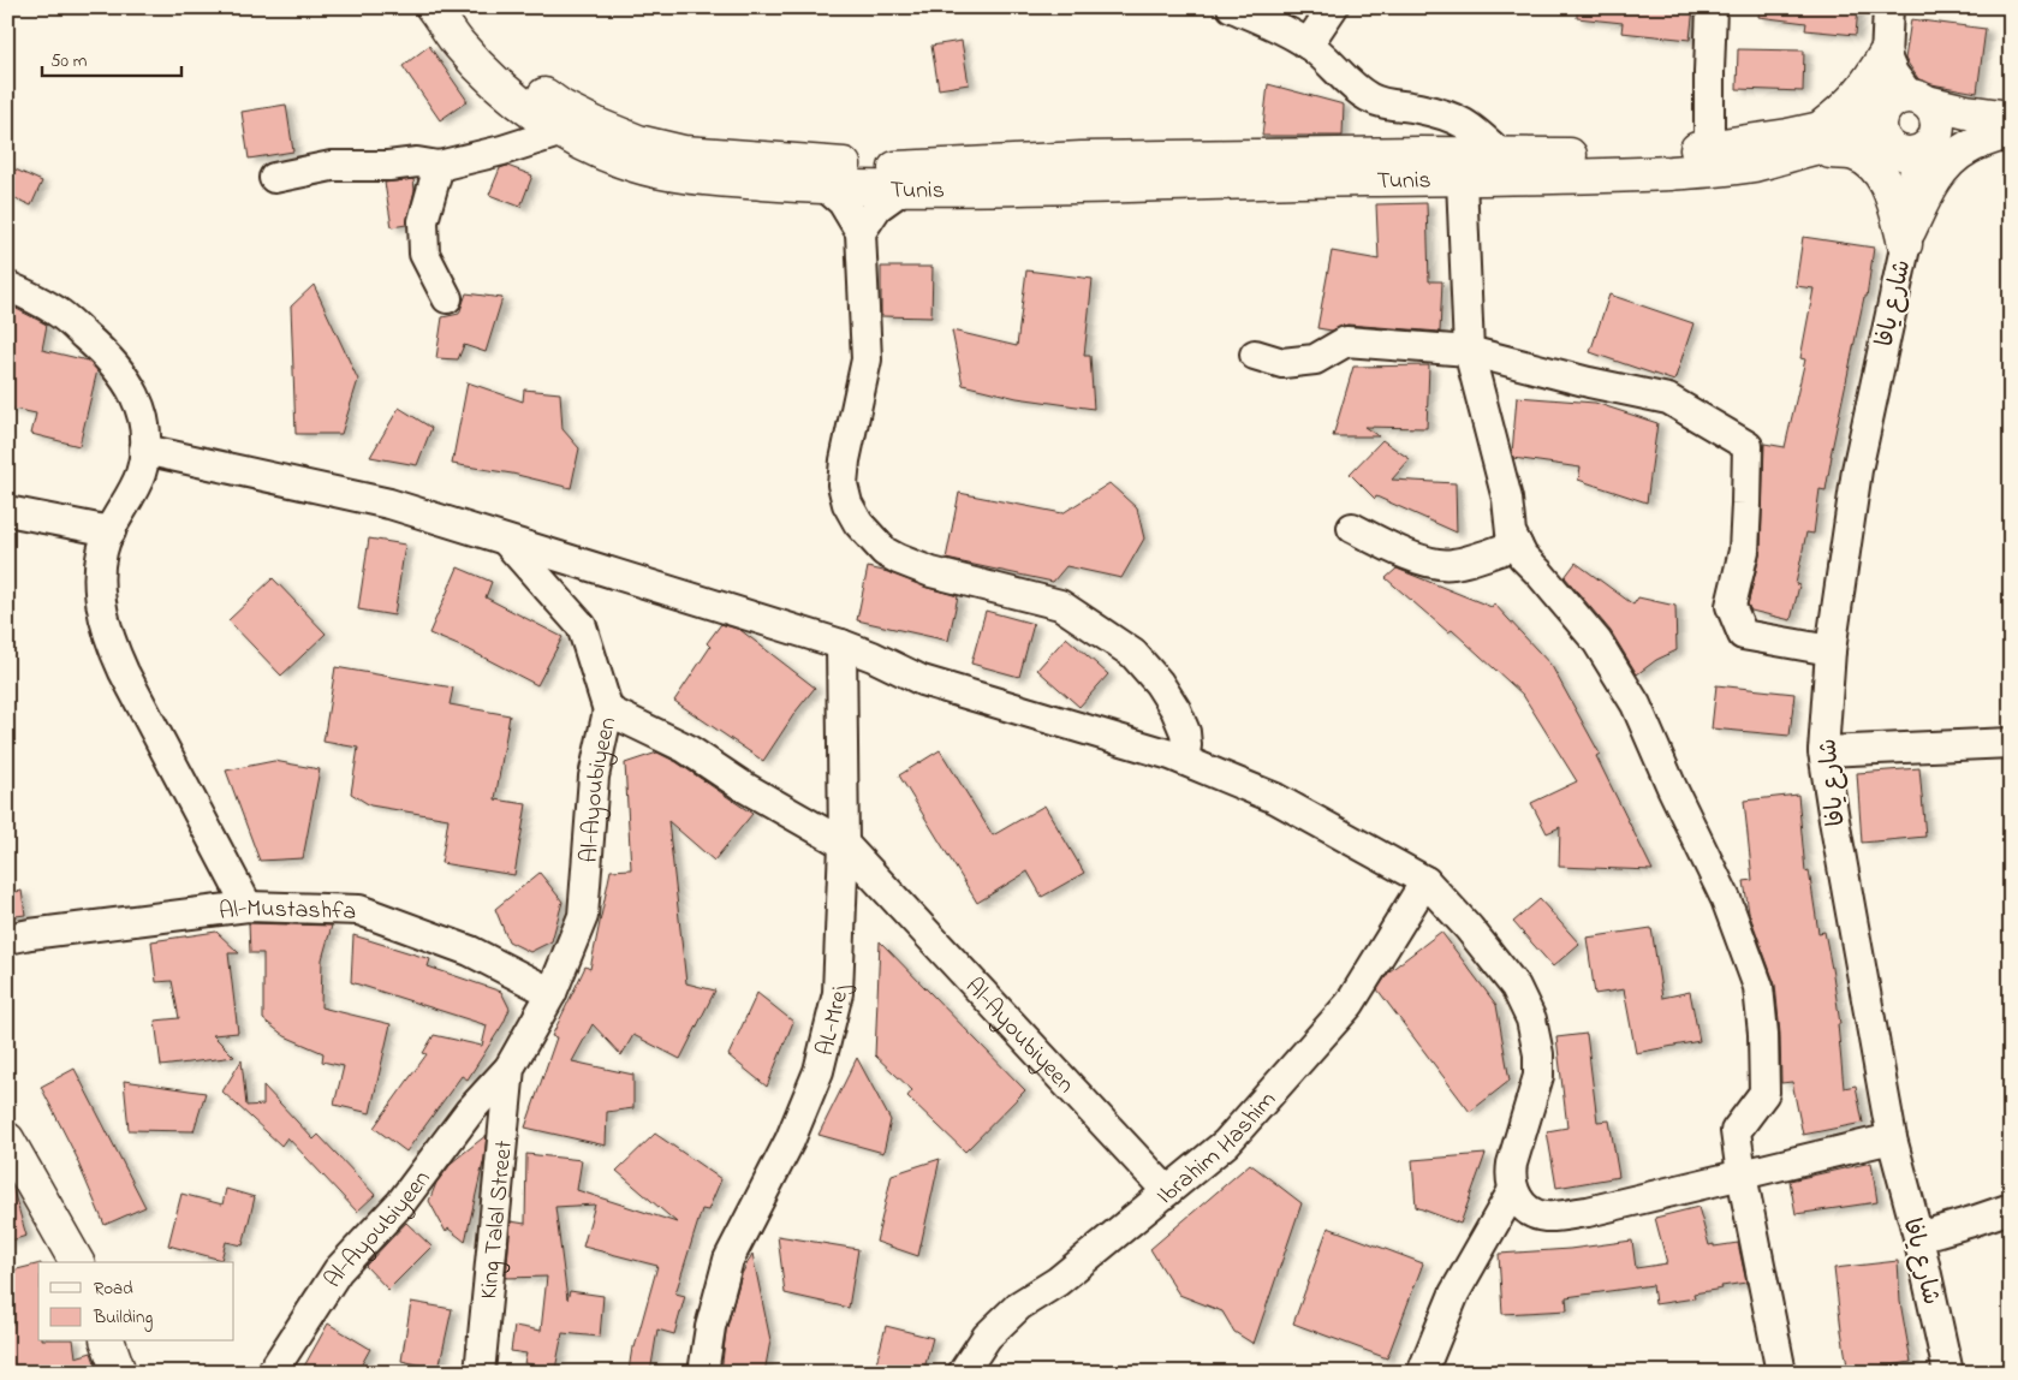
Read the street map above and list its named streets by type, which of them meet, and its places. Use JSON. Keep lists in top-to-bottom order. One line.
{"streets":{"main road":["Tunis"],"street":["شارع يافا","Al-Ayoubiyeen","Al-Mustashfa","AL-Mrej","Ibrahim Hashim","King Talal Street"]},"crossings":[["Al-Ayoubiyeen","Al-Mustashfa"],["Al-Ayoubiyeen","AL-Mrej"],["Al-Ayoubiyeen","Ibrahim Hashim"],["Al-Ayoubiyeen","King Talal Street"]],"legend":["Road","Building"],"scale_bar":"50 m"}
